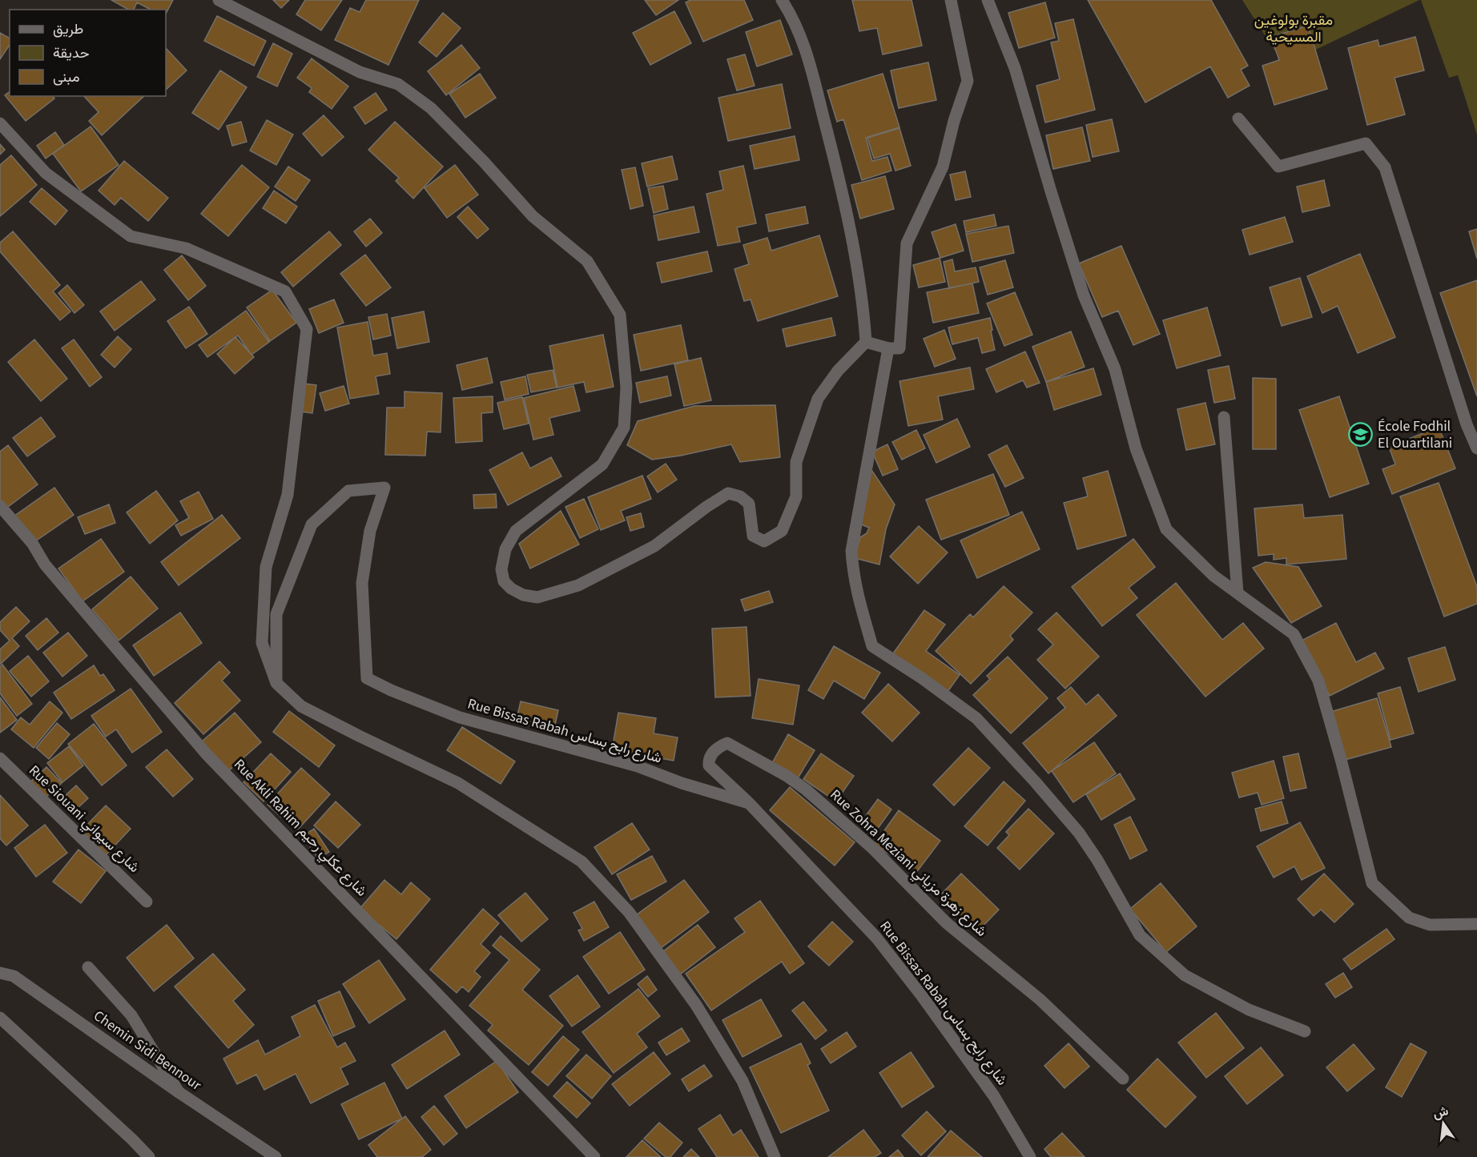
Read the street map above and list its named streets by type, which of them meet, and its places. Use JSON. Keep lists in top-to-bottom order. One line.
{"streets":{"street":["Rue Bissas Rabah شارع رابح بساس","Rue Siouani شارع سيواني","Rue Akli Rahim شارع عكلي رحيم","Rue Zohra Meziani شارع زهرة مزياني","Chemin Sidi Bennour"]},"crossings":[["Rue Bissas Rabah شارع رابح بساس","Rue Zohra Meziani شارع زهرة مزياني"]],"parks":["مقبرة بولوغين المسيحية"],"places":{"school or university":["École Fodhil El Ouartilani"]},"legend":["طريق","حديقة","مبنى"],"north":"top"}
